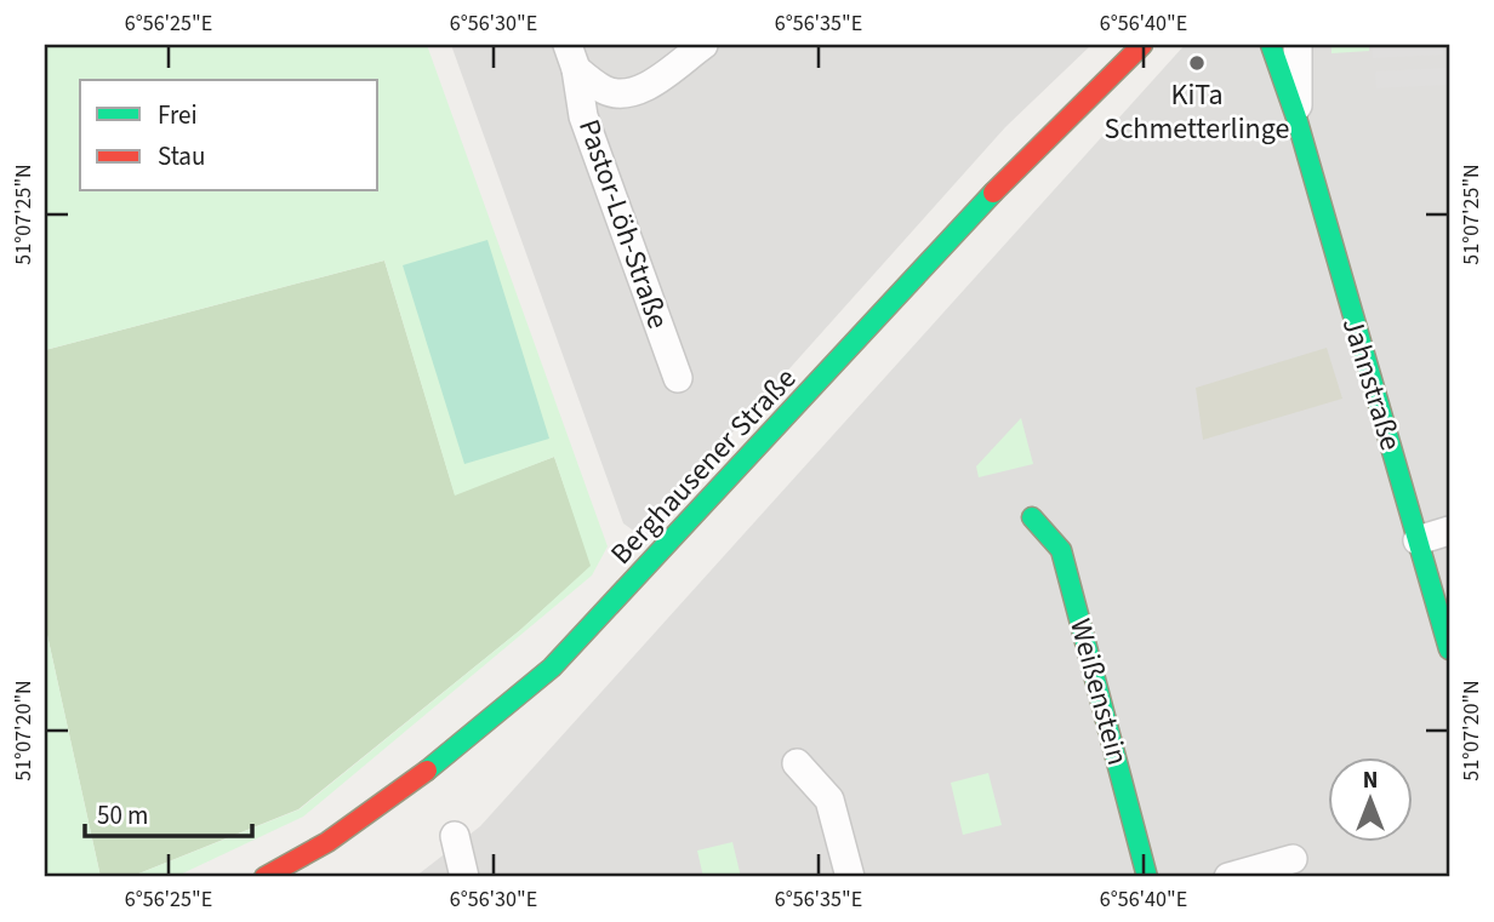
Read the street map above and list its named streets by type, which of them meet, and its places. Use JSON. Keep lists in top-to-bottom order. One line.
{"streets":{"main road":["Jahnstraße","Berghausener Straße","Weißenstein"],"street":["Pastor-Löh-Straße"]},"places":["KiTa Schmetterlinge"],"legend":["Frei","Stau"],"scale_bar":"50 m","north":"top","coordinates":["6°56'25\"E","6°56'30\"E","6°56'35\"E","6°56'40\"E","51°07'25\"N","51°07'20\"N"]}
